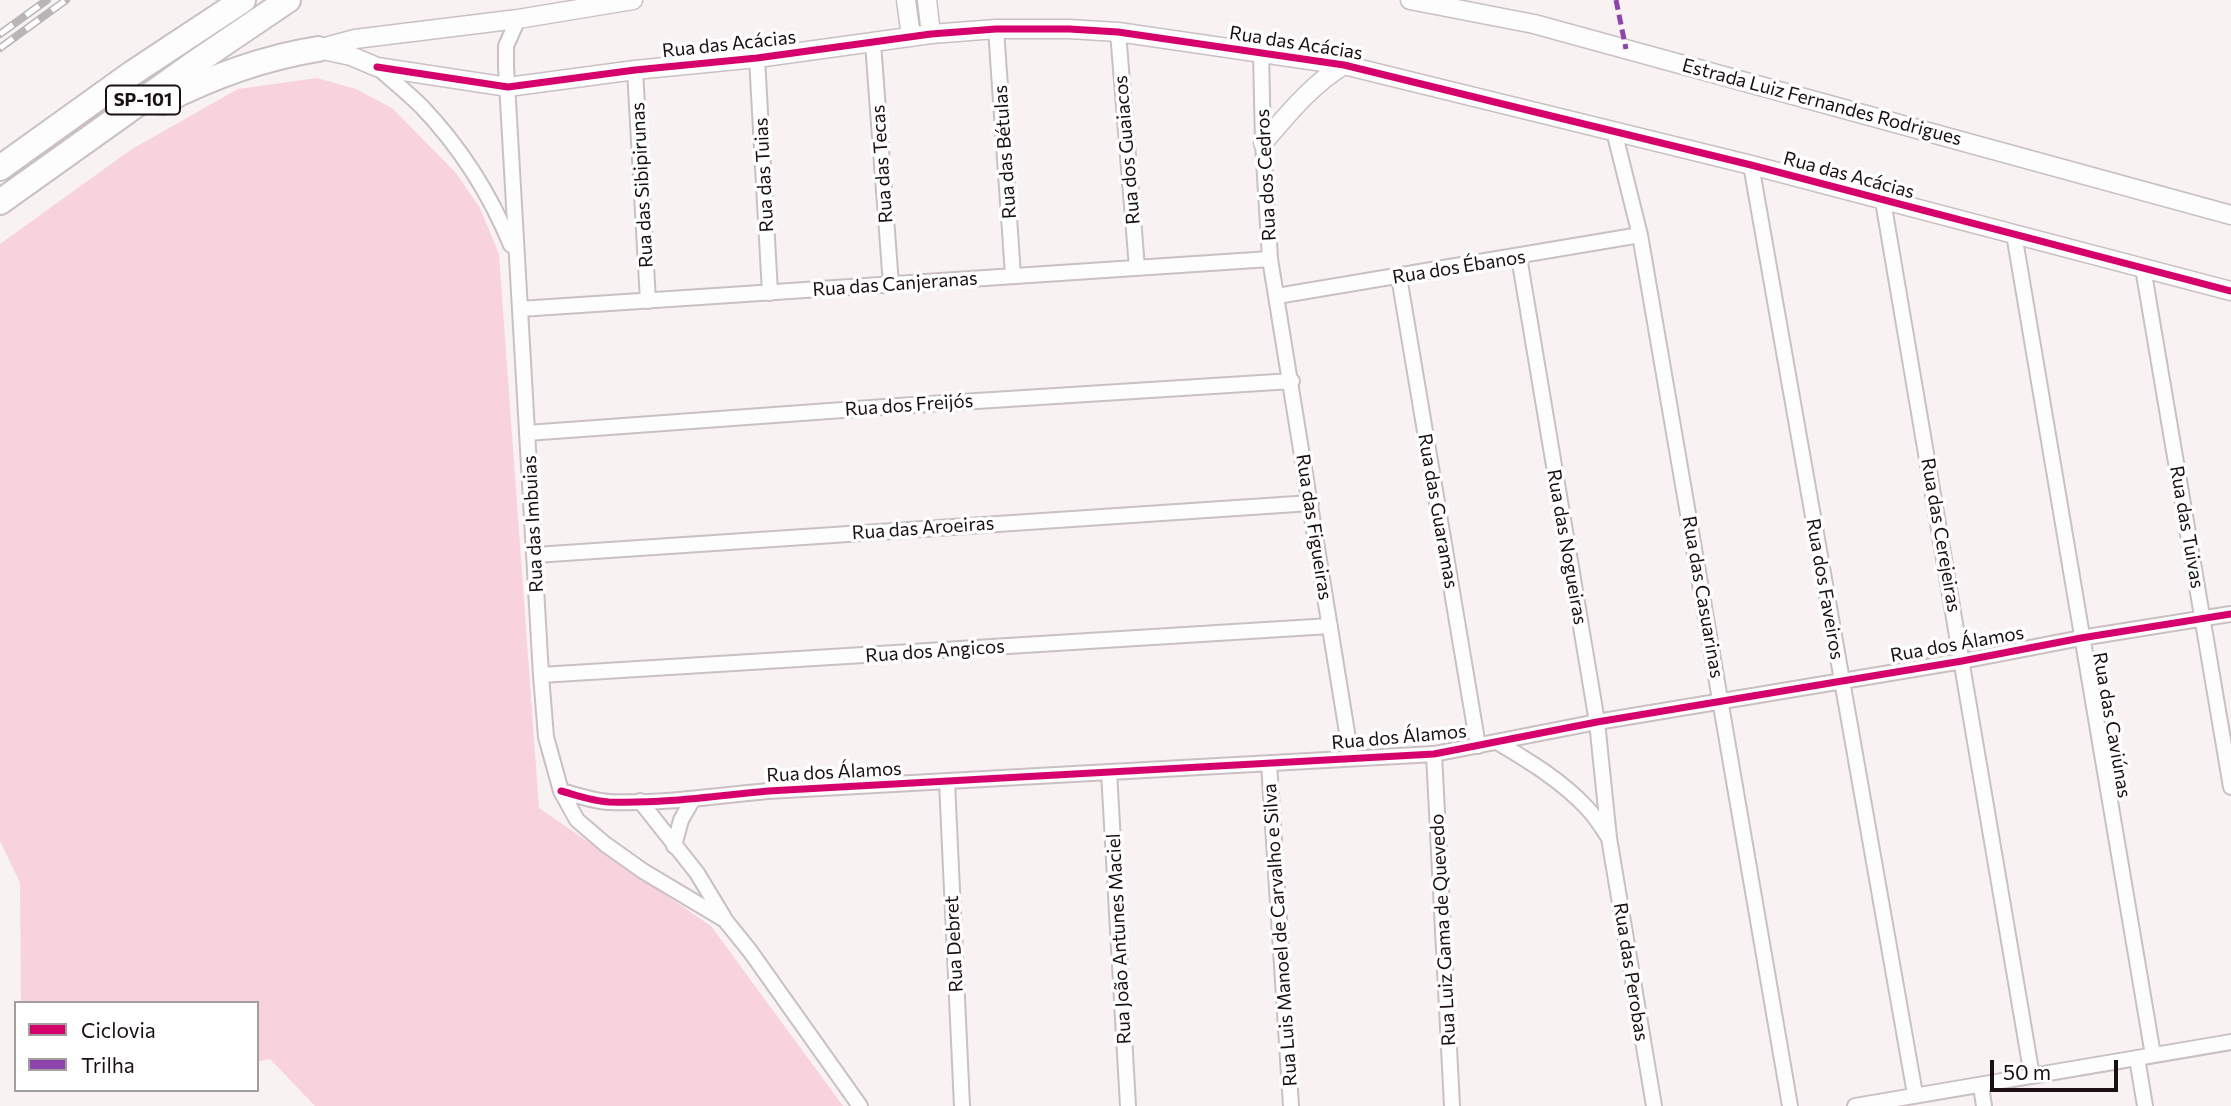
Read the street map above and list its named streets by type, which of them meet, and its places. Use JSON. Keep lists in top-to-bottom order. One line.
{"streets":{"highway":["SP-101"],"street":["Rua das Acácias","Estrada Luiz Fernandes Rodrigues","Rua dos Guaiacos","Rua das Bétulas","Rua das Tecas","Rua das Tuias","Rua dos Cedros","Rua das Sibipirunas","Rua dos Ébanos","Rua das Canjeranas","Rua dos Freijós","Rua das Guaramas","Rua das Imbuias","Rua das Figueiras","Rua das Tuivas","Rua das Aroeiras","Rua das Cerejeiras","Rua das Nogueiras","Rua dos Faveiros","Rua das Casuarinas","Rua dos Álamos","Rua dos Angicos","Rua das Caviúnas","Rua Luiz Gama de Quevedo","Rua Luis Manoel de Carvalho e Silva","Rua João Antunes Maciel","Rua Debret","Rua das Perobas"]},"crossings":[["Rua das Acácias","Rua dos Guaiacos"],["Rua das Acácias","Rua das Bétulas"],["Rua das Acácias","Rua das Tecas"],["Rua das Acácias","Rua das Tuias"],["Rua das Acácias","Rua dos Cedros"],["Rua das Acácias","Rua das Sibipirunas"],["Rua das Acácias","Rua das Imbuias"],["Rua das Acácias","Rua das Tuivas"],["Rua das Acácias","Rua das Cerejeiras"],["Rua das Acácias","Rua dos Faveiros"],["Rua das Acácias","Rua das Casuarinas"],["Rua das Acácias","Rua das Caviúnas"],["Rua dos Guaiacos","Rua das Canjeranas"],["Rua das Bétulas","Rua das Canjeranas"],["Rua das Tecas","Rua das Canjeranas"],["Rua das Tuias","Rua das Canjeranas"],["Rua dos Cedros","Rua dos Ébanos"],["Rua dos Cedros","Rua das Canjeranas"],["Rua dos Cedros","Rua das Figueiras"],["Rua das Sibipirunas","Rua das Canjeranas"],["Rua dos Ébanos","Rua das Guaramas"],["Rua dos Ébanos","Rua das Figueiras"],["Rua dos Ébanos","Rua das Nogueiras"],["Rua dos Ébanos","Rua das Casuarinas"],["Rua das Canjeranas","Rua das Imbuias"],["Rua dos Freijós","Rua das Imbuias"],["Rua dos Freijós","Rua das Figueiras"],["Rua das Guaramas","Rua dos Álamos"],["Rua das Imbuias","Rua das Aroeiras"],["Rua das Imbuias","Rua dos Álamos"],["Rua das Imbuias","Rua dos Angicos"],["Rua das Figueiras","Rua das Aroeiras"],["Rua das Figueiras","Rua dos Álamos"],["Rua das Figueiras","Rua dos Angicos"],["Rua das Tuivas","Rua dos Álamos"],["Rua das Cerejeiras","Rua dos Álamos"],["Rua das Nogueiras","Rua dos Álamos"],["Rua das Nogueiras","Rua das Perobas"],["Rua dos Faveiros","Rua dos Álamos"],["Rua das Casuarinas","Rua dos Álamos"],["Rua dos Álamos","Rua das Caviúnas"],["Rua dos Álamos","Rua Luiz Gama de Quevedo"],["Rua dos Álamos","Rua Luis Manoel de Carvalho e Silva"],["Rua dos Álamos","Rua João Antunes Maciel"],["Rua dos Álamos","Rua Debret"]],"legend":["Ciclovia","Trilha"],"scale_bar":"50 m"}
